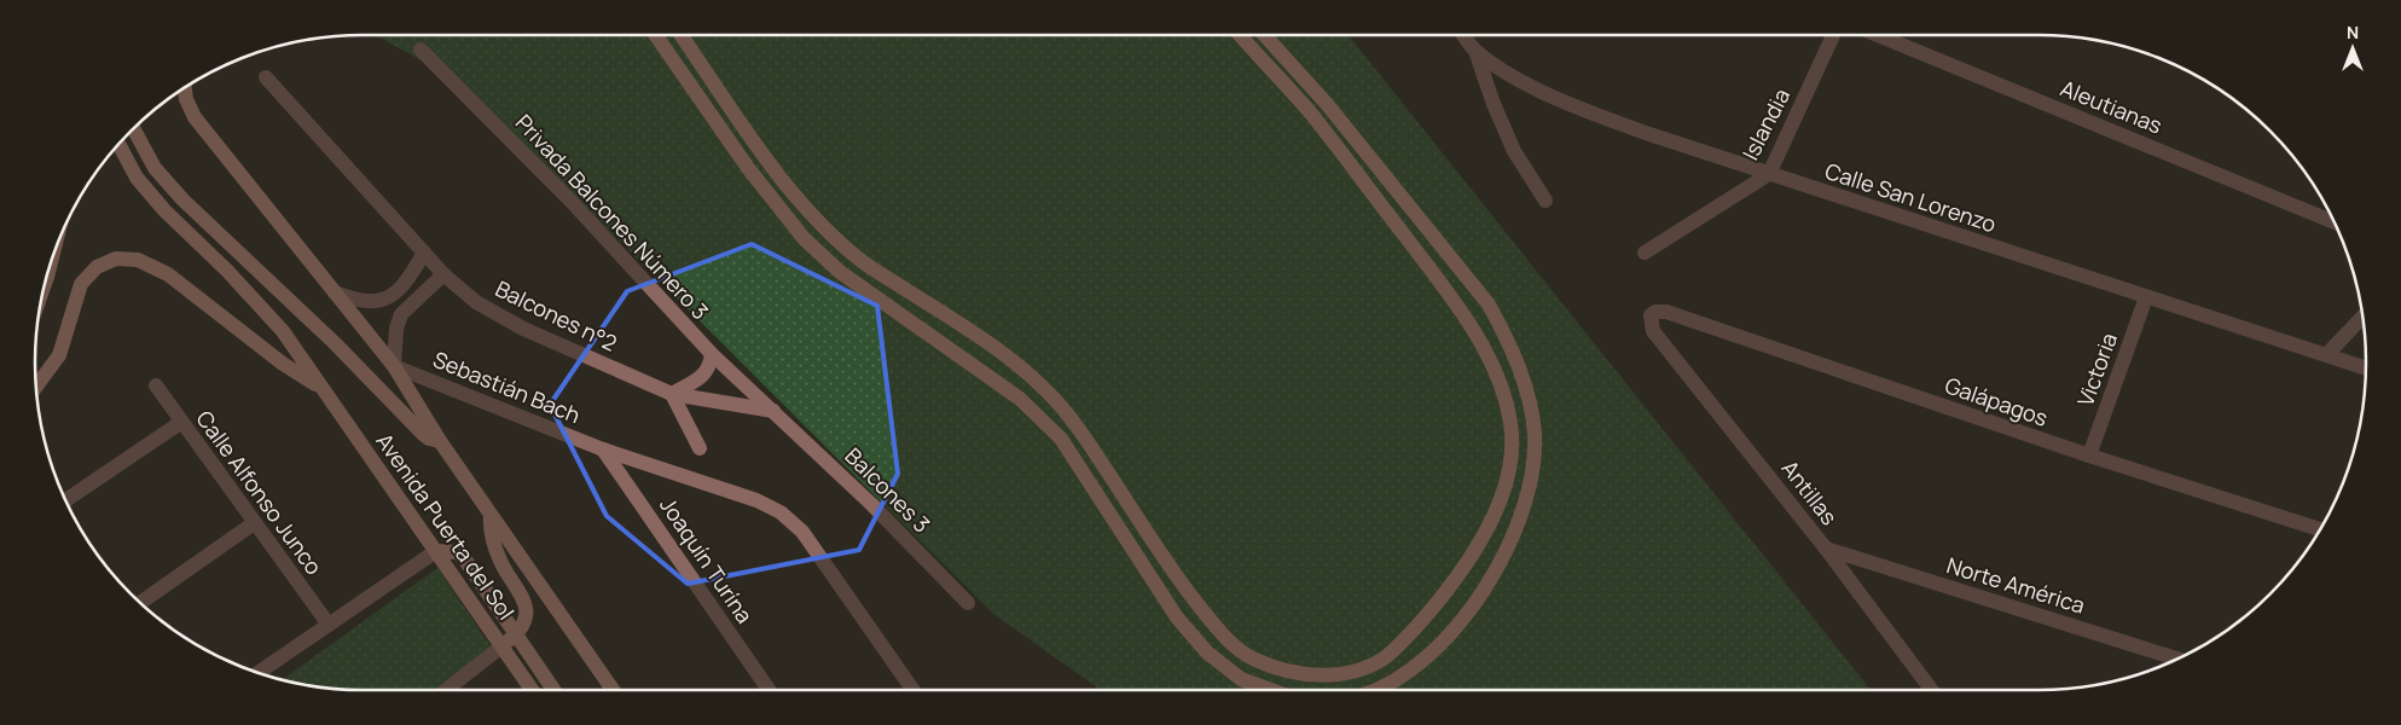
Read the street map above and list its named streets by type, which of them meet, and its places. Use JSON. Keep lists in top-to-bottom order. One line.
{"streets":{"main road":["Avenida Puerta del Sol"],"street":["Aleutianas","Islandia","Calle San Lorenzo","Privada Balcones Número 3","Balcones n°2","Victoria","Sebastián Bach","Galápagos","Balcones 3","Calle Alfonso Junco","Antillas","Joaquín Turína","Norte América"]},"crossings":[["Islandia","Calle San Lorenzo"],["Calle San Lorenzo","Victoria"],["Privada Balcones Número 3","Balcones n°2"],["Privada Balcones Número 3","Balcones 3"],["Balcones n°2","Balcones 3"],["Victoria","Galápagos"],["Sebastián Bach","Avenida Puerta del Sol"],["Sebastián Bach","Joaquín Turína"],["Galápagos","Antillas"],["Antillas","Norte América"]],"north":"top"}
